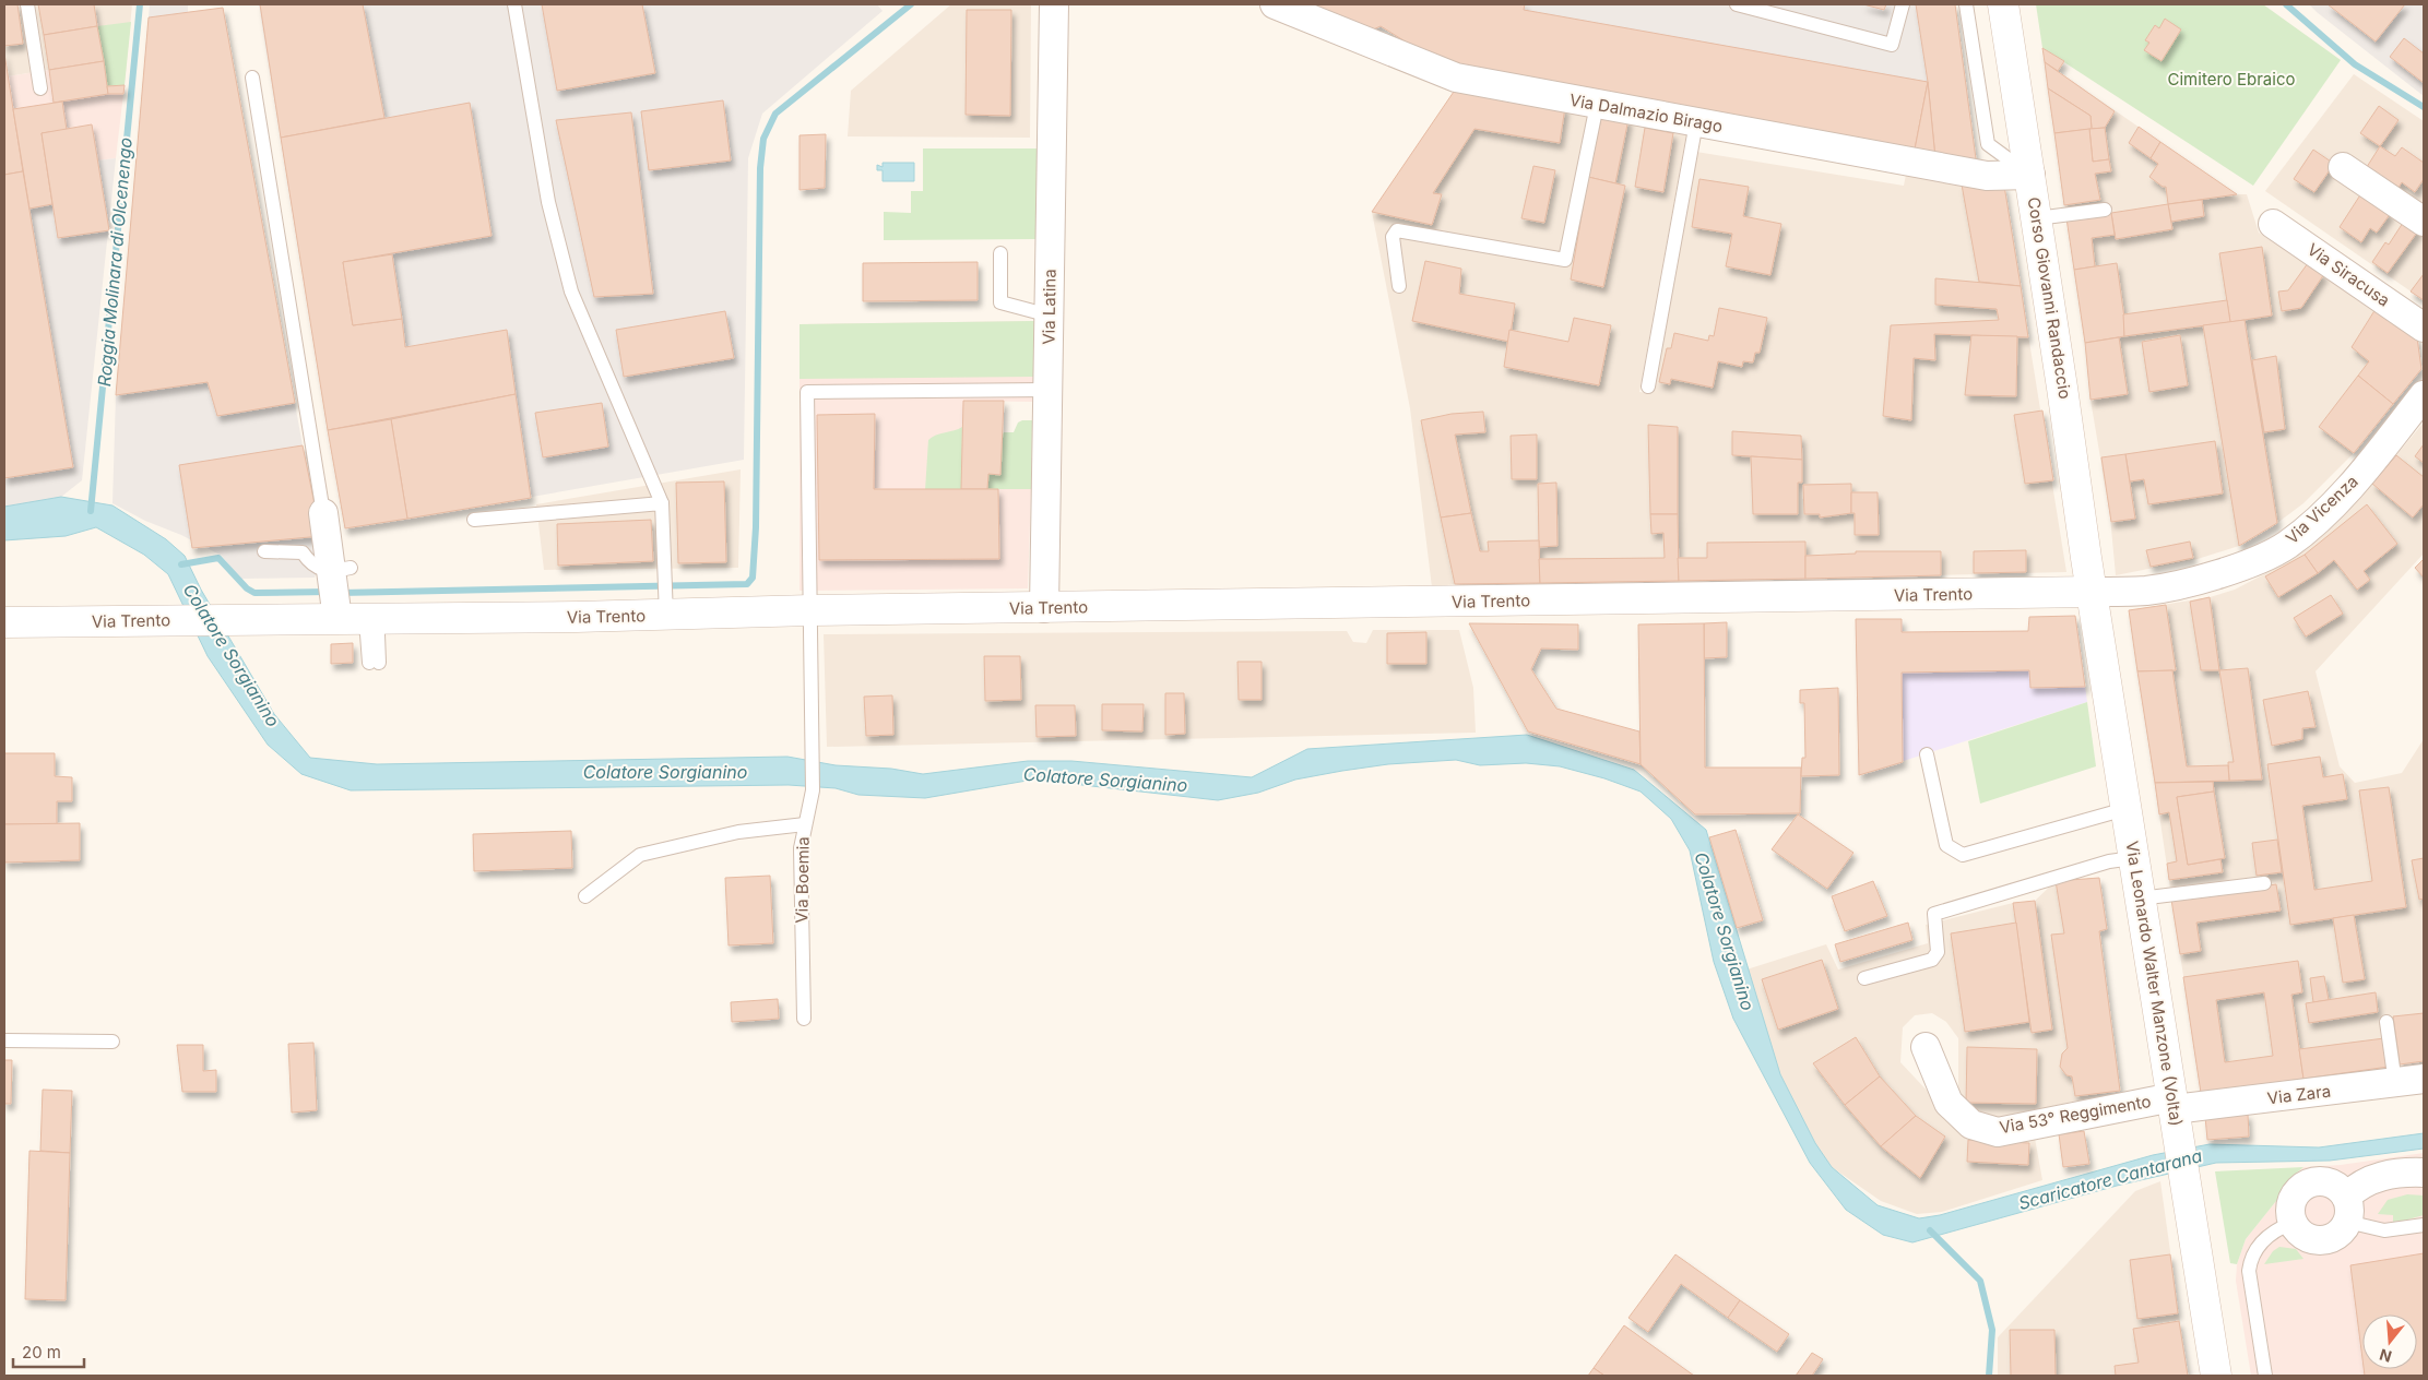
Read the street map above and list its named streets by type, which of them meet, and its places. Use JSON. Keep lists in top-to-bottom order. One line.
{"streets":{"street":["Via Dalmazio Birago","Via Siracusa","Corso Giovanni Randaccio","Via Latina","Via Vicenza","Via Trento","Via Leonardo Walter Manzone (Volta)","Via Zara","Via 53° Reggimento"],"lane":["Via Boemia"]},"crossings":[["Via Dalmazio Birago","Corso Giovanni Randaccio"],["Corso Giovanni Randaccio","Via Vicenza"],["Corso Giovanni Randaccio","Via Trento"],["Corso Giovanni Randaccio","Via Leonardo Walter Manzone (Volta)"],["Via Latina","Via Trento"],["Via Latina","Via Boemia"],["Via Vicenza","Via Trento"],["Via Vicenza","Via Leonardo Walter Manzone (Volta)"],["Via Trento","Via Boemia"],["Via Trento","Via Leonardo Walter Manzone (Volta)"],["Via Leonardo Walter Manzone (Volta)","Via Zara"],["Via Leonardo Walter Manzone (Volta)","Via 53° Reggimento"],["Via Zara","Via 53° Reggimento"]],"water":["Roggia Molinara di Olcenengo","Colatore Sorgianino","Scaricatore Cantarana"],"parks":["Cimitero Ebraico"],"scale_bar":"20 m","north":"bottom"}
